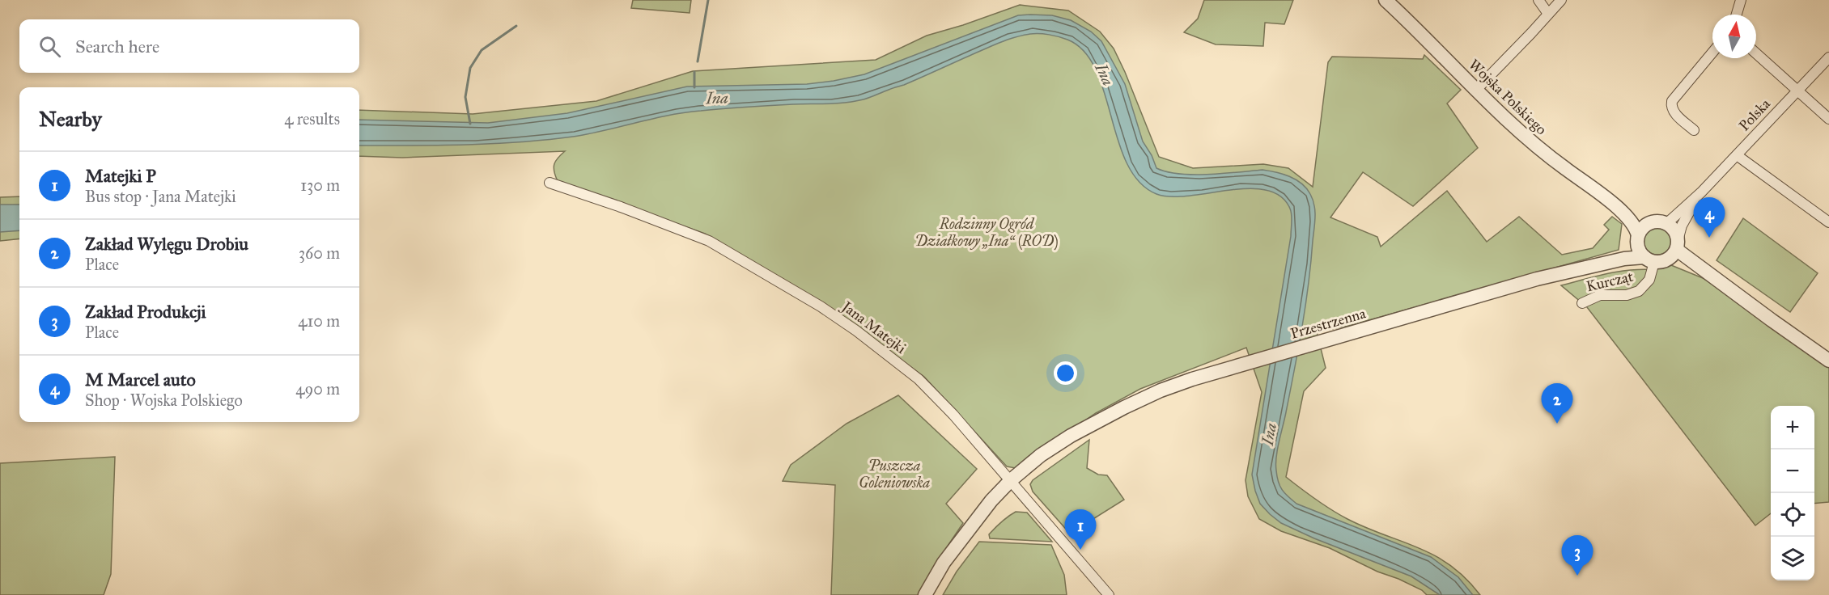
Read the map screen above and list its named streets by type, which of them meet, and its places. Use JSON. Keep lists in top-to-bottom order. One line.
{"streets":{"street":["Wojska Polskiego","Polska","Kurcząt","Przestrzenna","Jana Matejki"]},"crossings":[["Wojska Polskiego","Polska"],["Wojska Polskiego","Kurcząt"],["Wojska Polskiego","Przestrzenna"],["Polska","Kurcząt"],["Polska","Przestrzenna"],["Kurcząt","Przestrzenna"],["Przestrzenna","Jana Matejki"]],"water":["Ina"],"parks":["Rodzinny Ogród Działkowy „Ina“ (ROD)","Puszcza Goleniowska"],"north":"top","page":{"search":"Search here","heading":["Nearby","4 results"],"list":[{"mark":"1","name":"Matejki P","note":"Bus stop · Jana Matejki","value":"130 m"},{"mark":"2","name":"Zakład Wylęgu Drobiu","note":"Place","value":"360 m"},{"mark":"3","name":"Zakład Produkcji","note":"Place","value":"410 m"},{"mark":"4","name":"M Marcel auto","note":"Shop · Wojska Polskiego","value":"490 m"}],"pins":["4","2","1","3"],"map_buttons":["+","−"]}}
